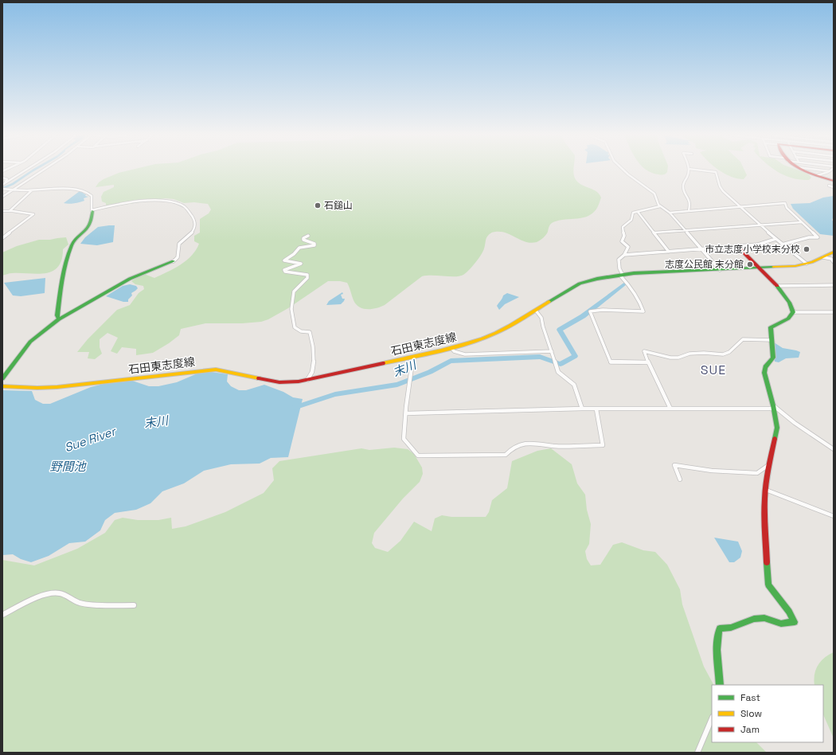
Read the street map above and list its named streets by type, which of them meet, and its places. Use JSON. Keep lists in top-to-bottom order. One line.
{"streets":{"street":["石田東志度線"]},"districts":["SUE"],"water":["末川","Sue River","野間池"],"places":["石鎚山","市立志度小学校末分校","志度公民館 末分館"],"legend":["Fast","Slow","Jam"]}
